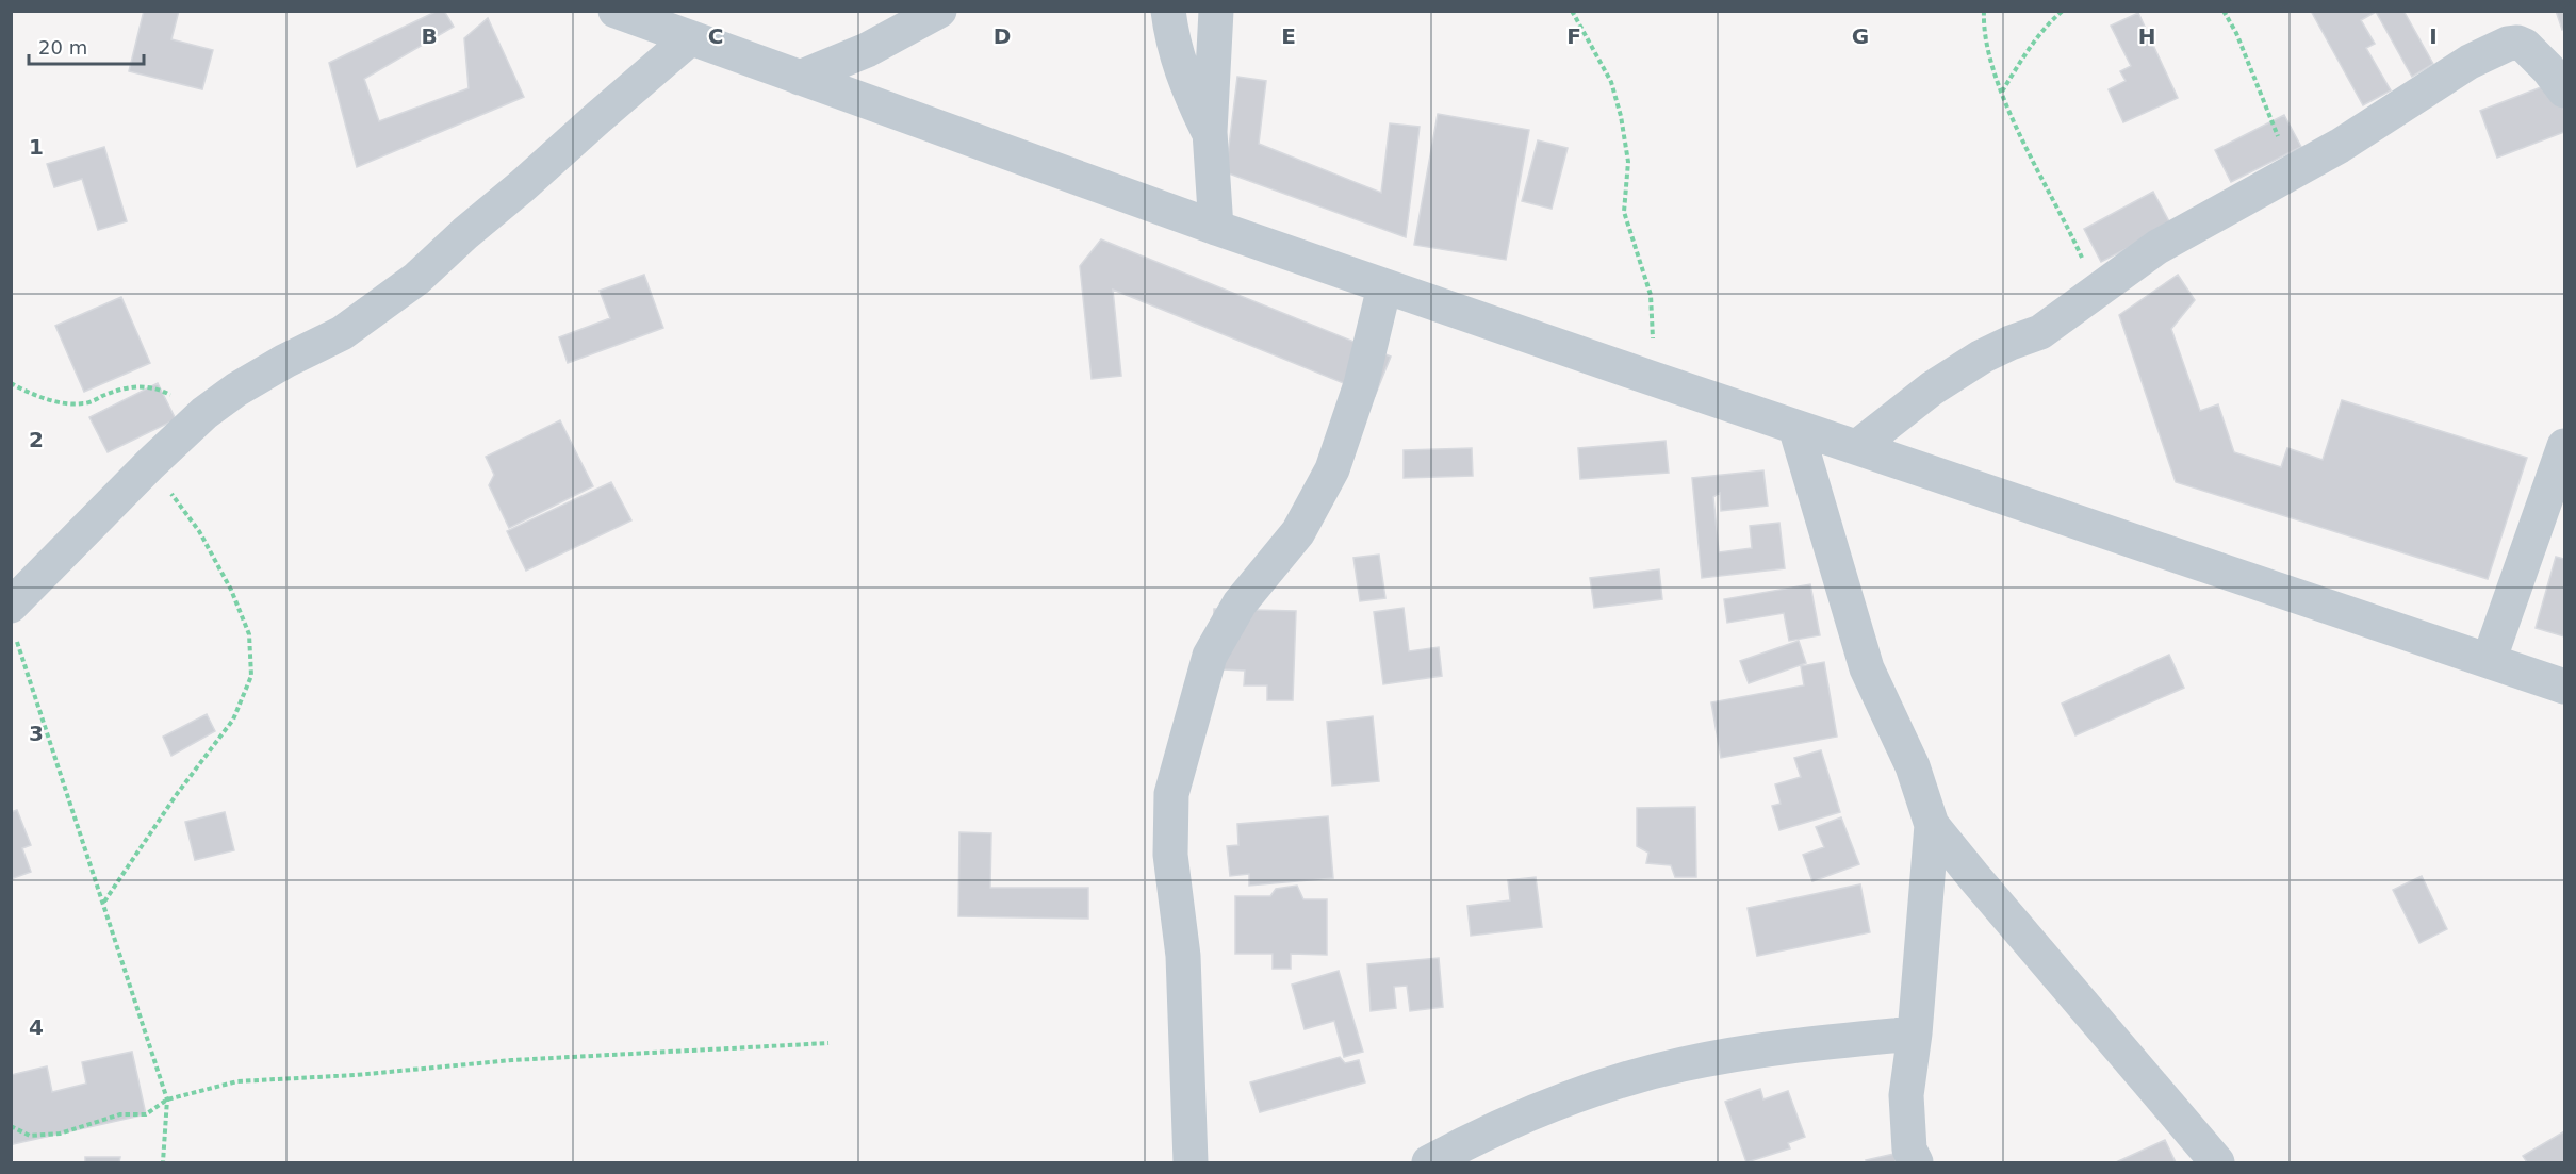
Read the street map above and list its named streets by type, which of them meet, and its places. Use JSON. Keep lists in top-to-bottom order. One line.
{"scale_bar":"20 m","grid":{"columns":["B","C","D","E","F","G","H","I"],"rows":["1","2","3","4"]}}
